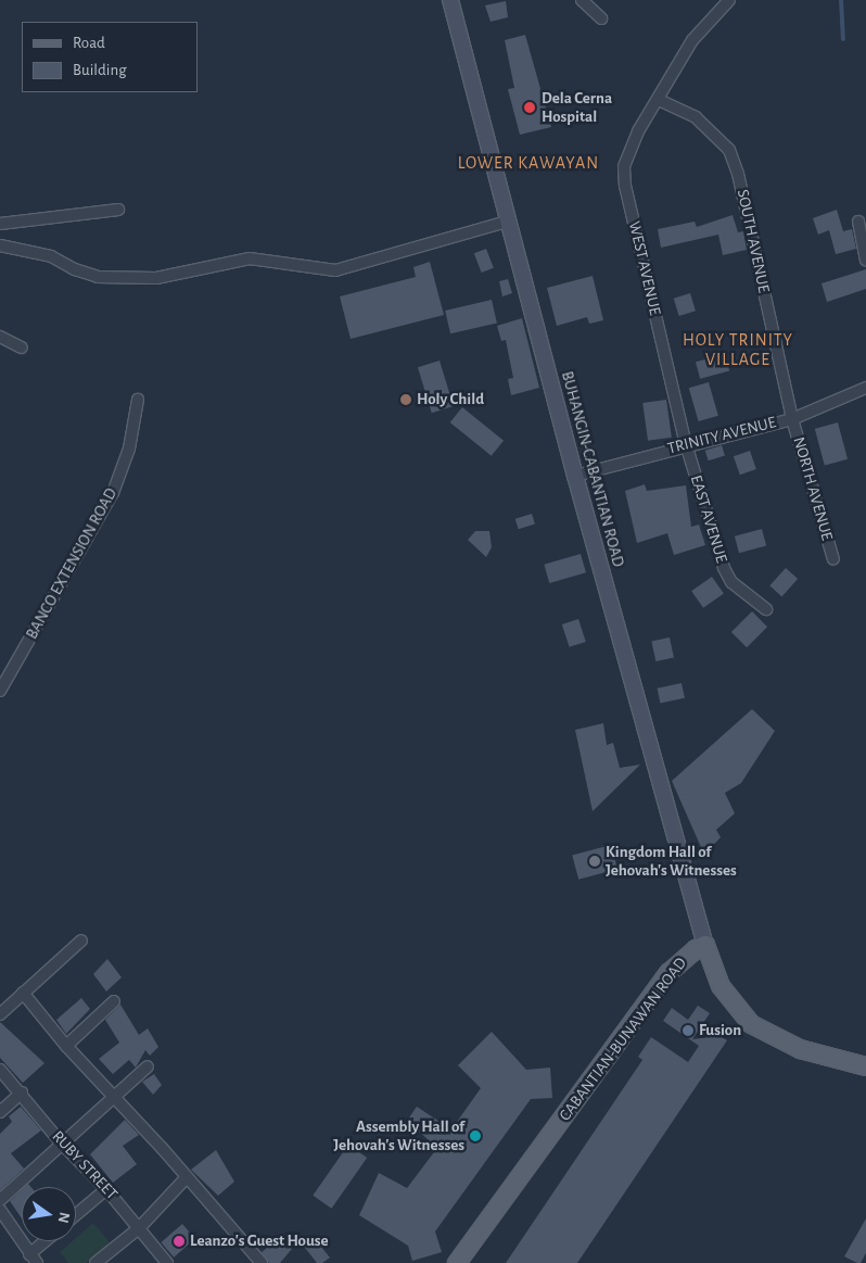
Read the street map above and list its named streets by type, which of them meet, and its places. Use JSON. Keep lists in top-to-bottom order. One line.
{"streets":{"main road":["BUHANGIN-CABANTIAN ROAD","CABANTIAN-BUNAWAN ROAD"],"street":["SOUTH AVENUE","WEST AVENUE","TRINITY AVENUE","NORTH AVENUE","EAST AVENUE","BANCO EXTENSION ROAD","RUBY STREET"]},"crossings":[["SOUTH AVENUE","WEST AVENUE"],["SOUTH AVENUE","TRINITY AVENUE"],["SOUTH AVENUE","NORTH AVENUE"],["WEST AVENUE","TRINITY AVENUE"],["WEST AVENUE","EAST AVENUE"],["TRINITY AVENUE","BUHANGIN-CABANTIAN ROAD"],["TRINITY AVENUE","NORTH AVENUE"],["TRINITY AVENUE","EAST AVENUE"],["BUHANGIN-CABANTIAN ROAD","CABANTIAN-BUNAWAN ROAD"]],"districts":["LOWER KAWAYAN","HOLY TRINITY VILLAGE"],"places":["Dela Cerna Hospital","Holy Child","Kingdom Hall of Jehovah's Witnesses","Fusion","Assembly Hall of Jehovah's Witnesses","Leanzo's Guest House"],"legend":["Road","Building"],"north":"right"}
